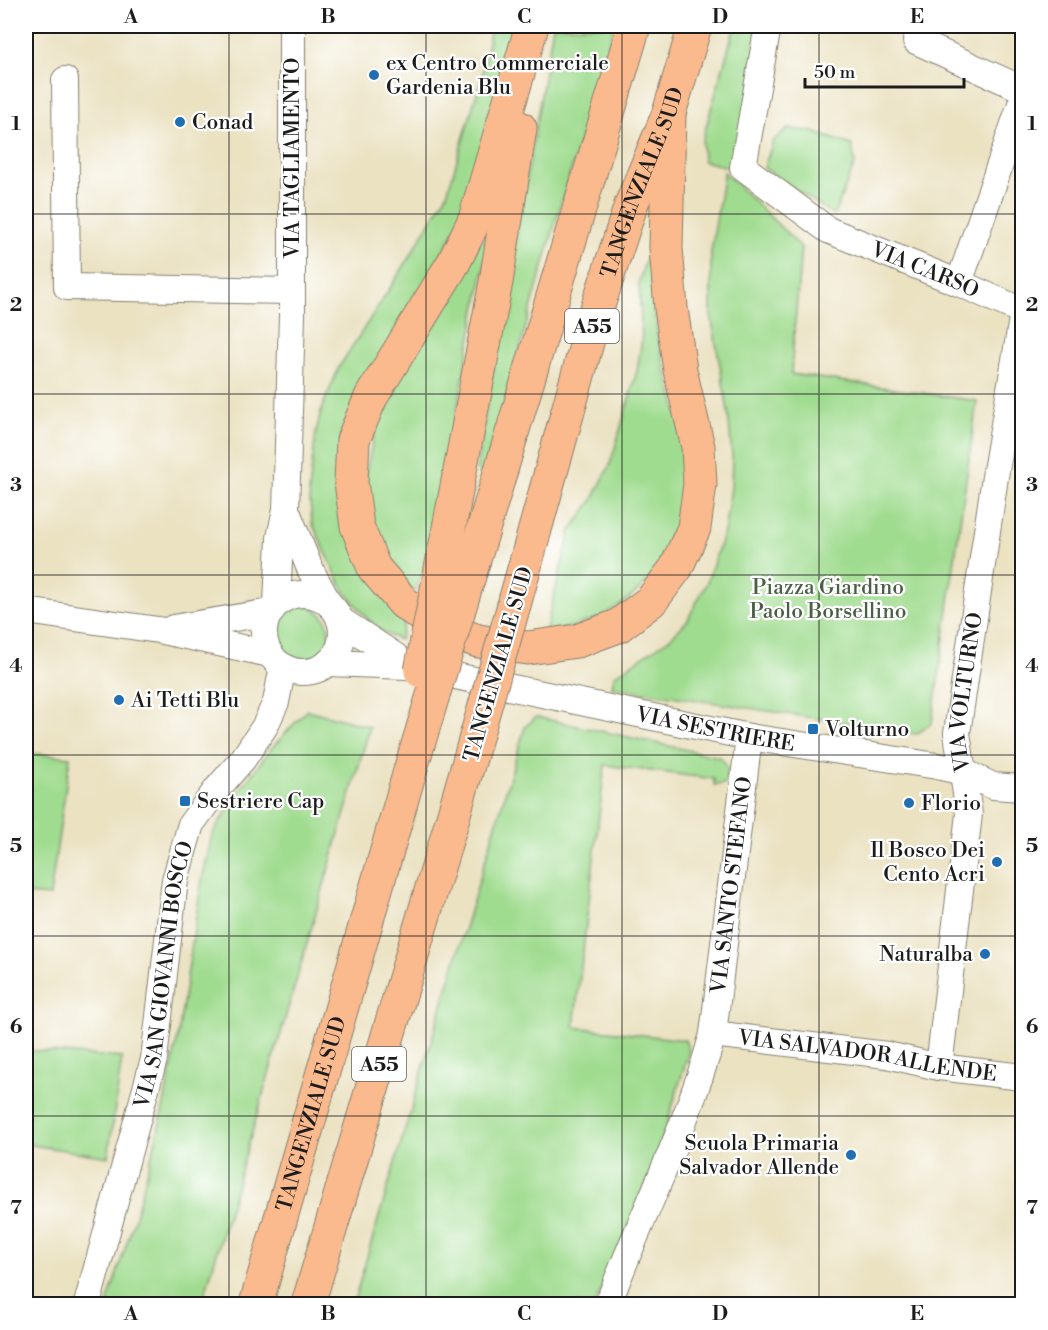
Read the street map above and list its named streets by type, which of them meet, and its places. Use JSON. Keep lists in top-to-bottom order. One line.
{"streets":{"highway":["TANGENZIALE SUD","A55"],"street":["VIA TAGLIAMENTO","VIA CARSO","VIA VOLTURNO","VIA SESTRIERE","VIA SANTO STEFANO","VIA SAN GIOVANNI BOSCO","VIA SALVADOR ALLENDE"]},"crossings":[["VIA TAGLIAMENTO","VIA SESTRIERE"],["VIA TAGLIAMENTO","VIA SAN GIOVANNI BOSCO"],["VIA VOLTURNO","VIA SESTRIERE"],["VIA VOLTURNO","VIA SALVADOR ALLENDE"],["VIA SESTRIERE","VIA SANTO STEFANO"],["VIA SESTRIERE","VIA SAN GIOVANNI BOSCO"],["VIA SANTO STEFANO","VIA SALVADOR ALLENDE"]],"parks":["Piazza Giardino Paolo Borsellino"],"places":{"other":["ex Centro Commerciale Gardenia Blu","Conad","Ai Tetti Blu","Florio","Il Bosco Dei Cento Acri","Naturalba","Scuola Primaria Salvador Allende"],"transit":["Volturno","Sestriere Cap"]},"scale_bar":"50 m","grid":{"columns":["A","B","C","D","E"],"rows":["1","2","3","4","5","6","7"]}}
